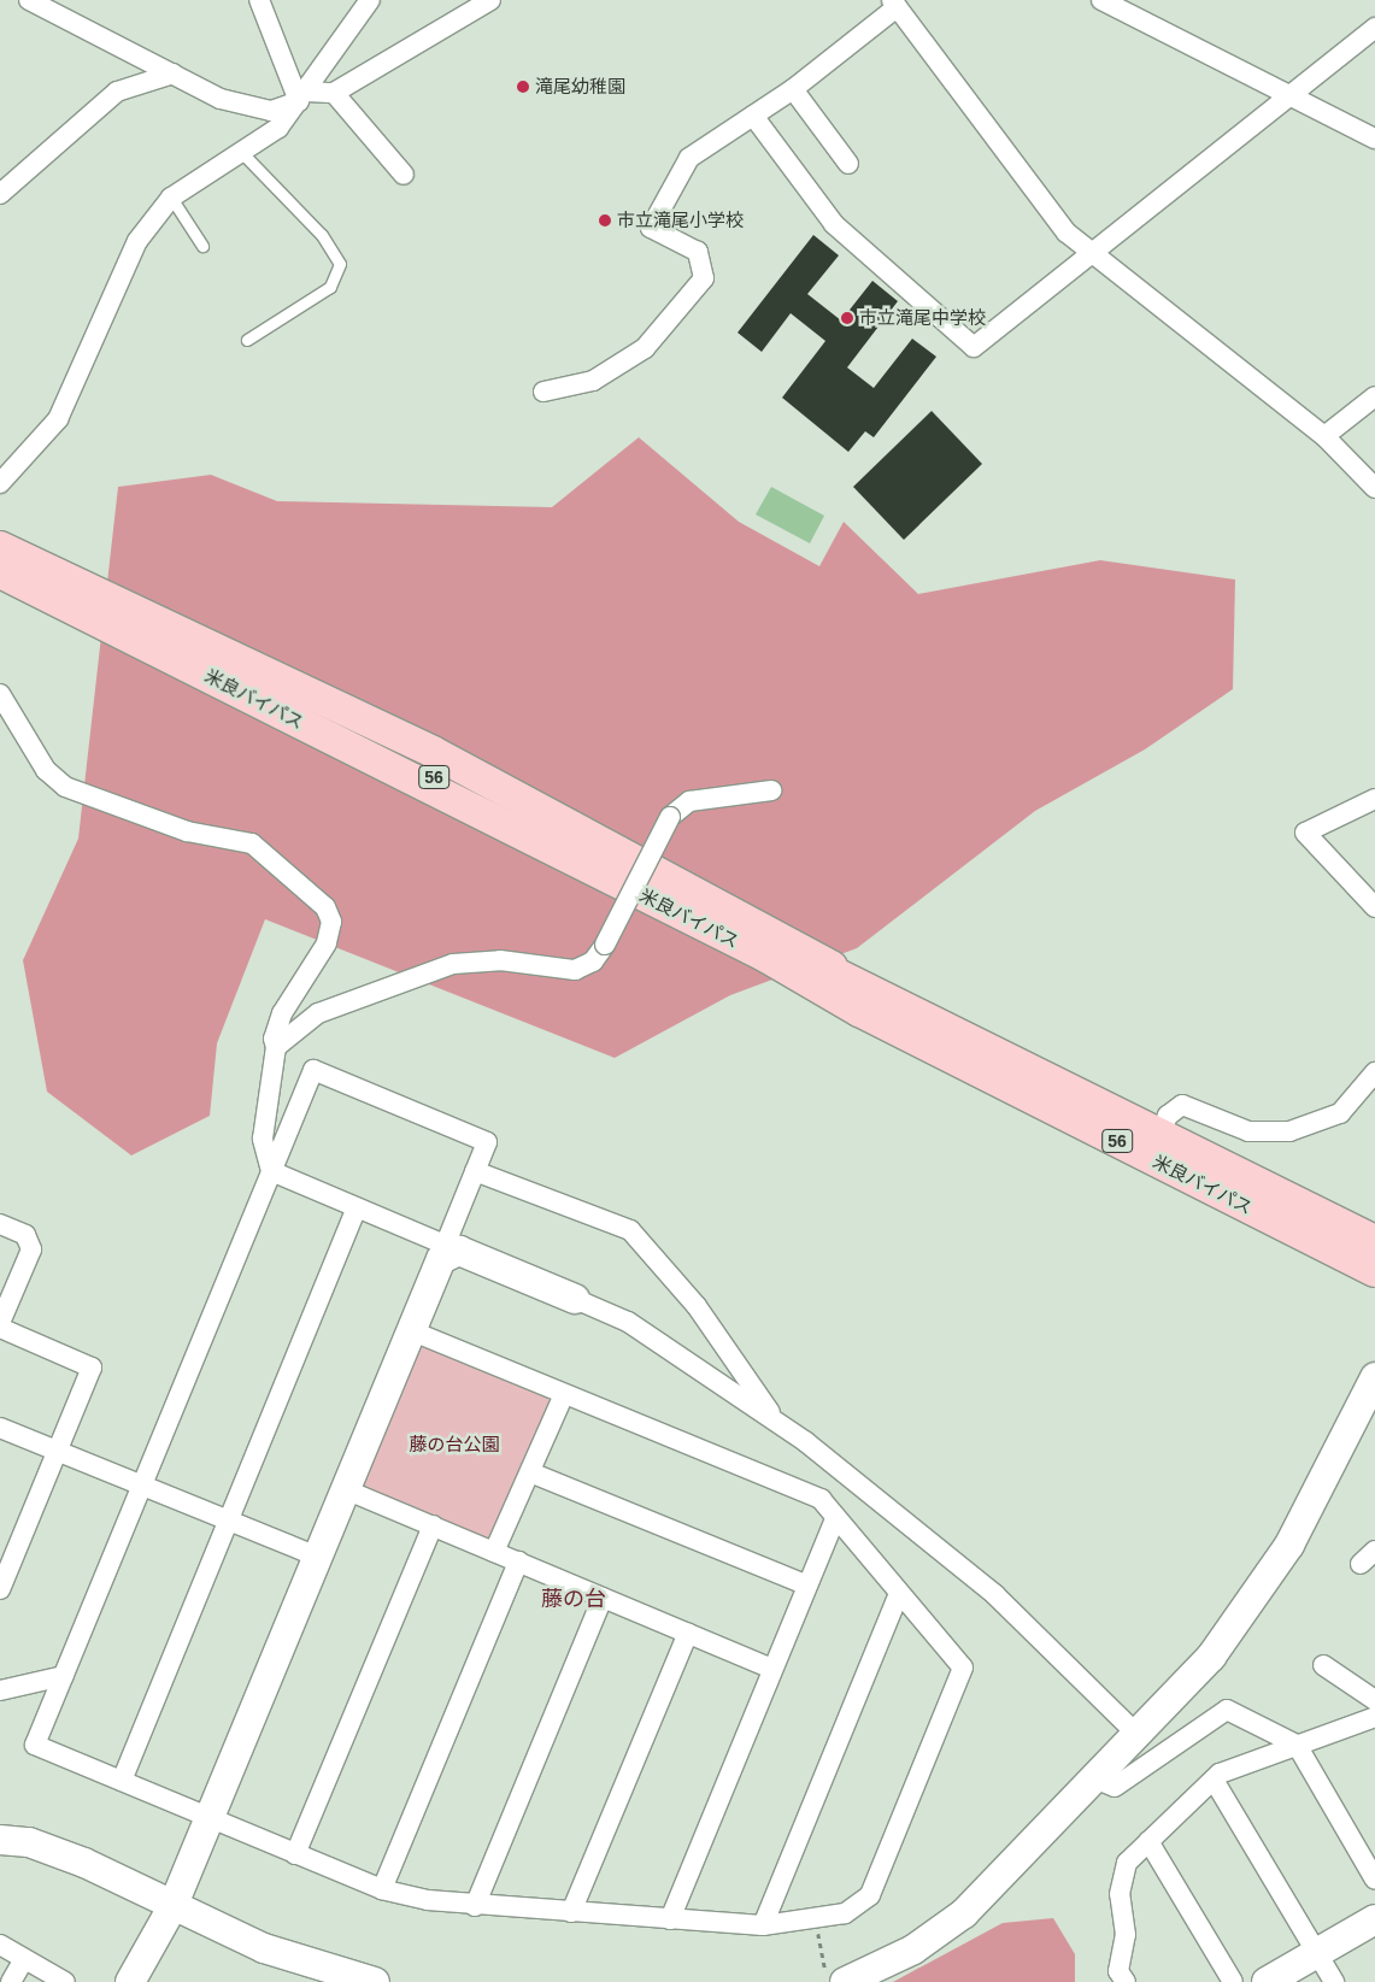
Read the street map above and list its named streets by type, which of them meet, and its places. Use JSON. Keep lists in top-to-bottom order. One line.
{"streets":{"main road":["米良バイパス","56"]},"districts":["藤の台"],"parks":["藤の台公園"],"places":["滝尾幼稚園","市立滝尾小学校","市立滝尾中学校"]}
